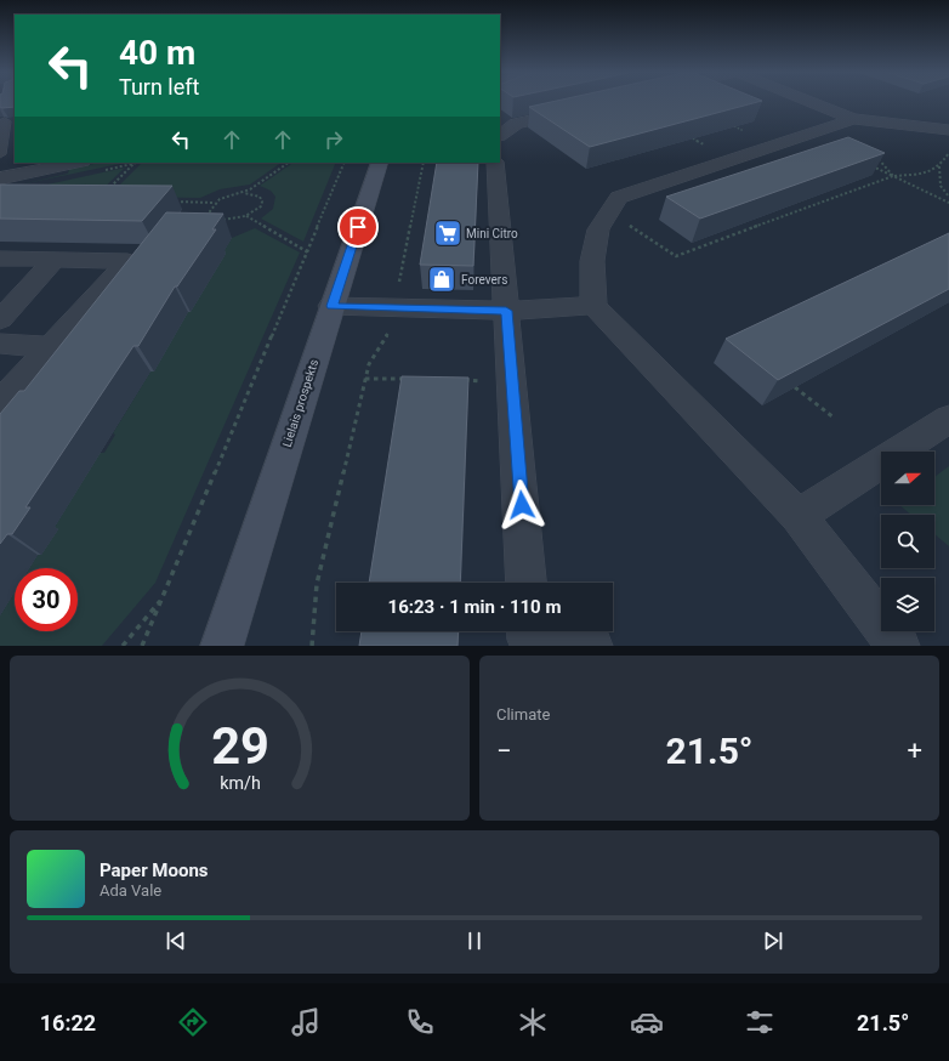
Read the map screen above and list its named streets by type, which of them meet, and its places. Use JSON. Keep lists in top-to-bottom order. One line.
{"streets":{"main road":["Lielais prospekts"]},"places":{"supermarket":["Mini Citro"],"shop":["Forevers"]},"north":"right","page":{"turn":["40 m","Turn left"],"limit":"30","trip":"16:23 · 1 min · 110 m","tile":"Climate","heat":["−","21.5°","+"],"song":["Paper Moons","Ada Vale"],"tabs":["16:22","21.5°"],"gauge":["29","km/h"]}}
